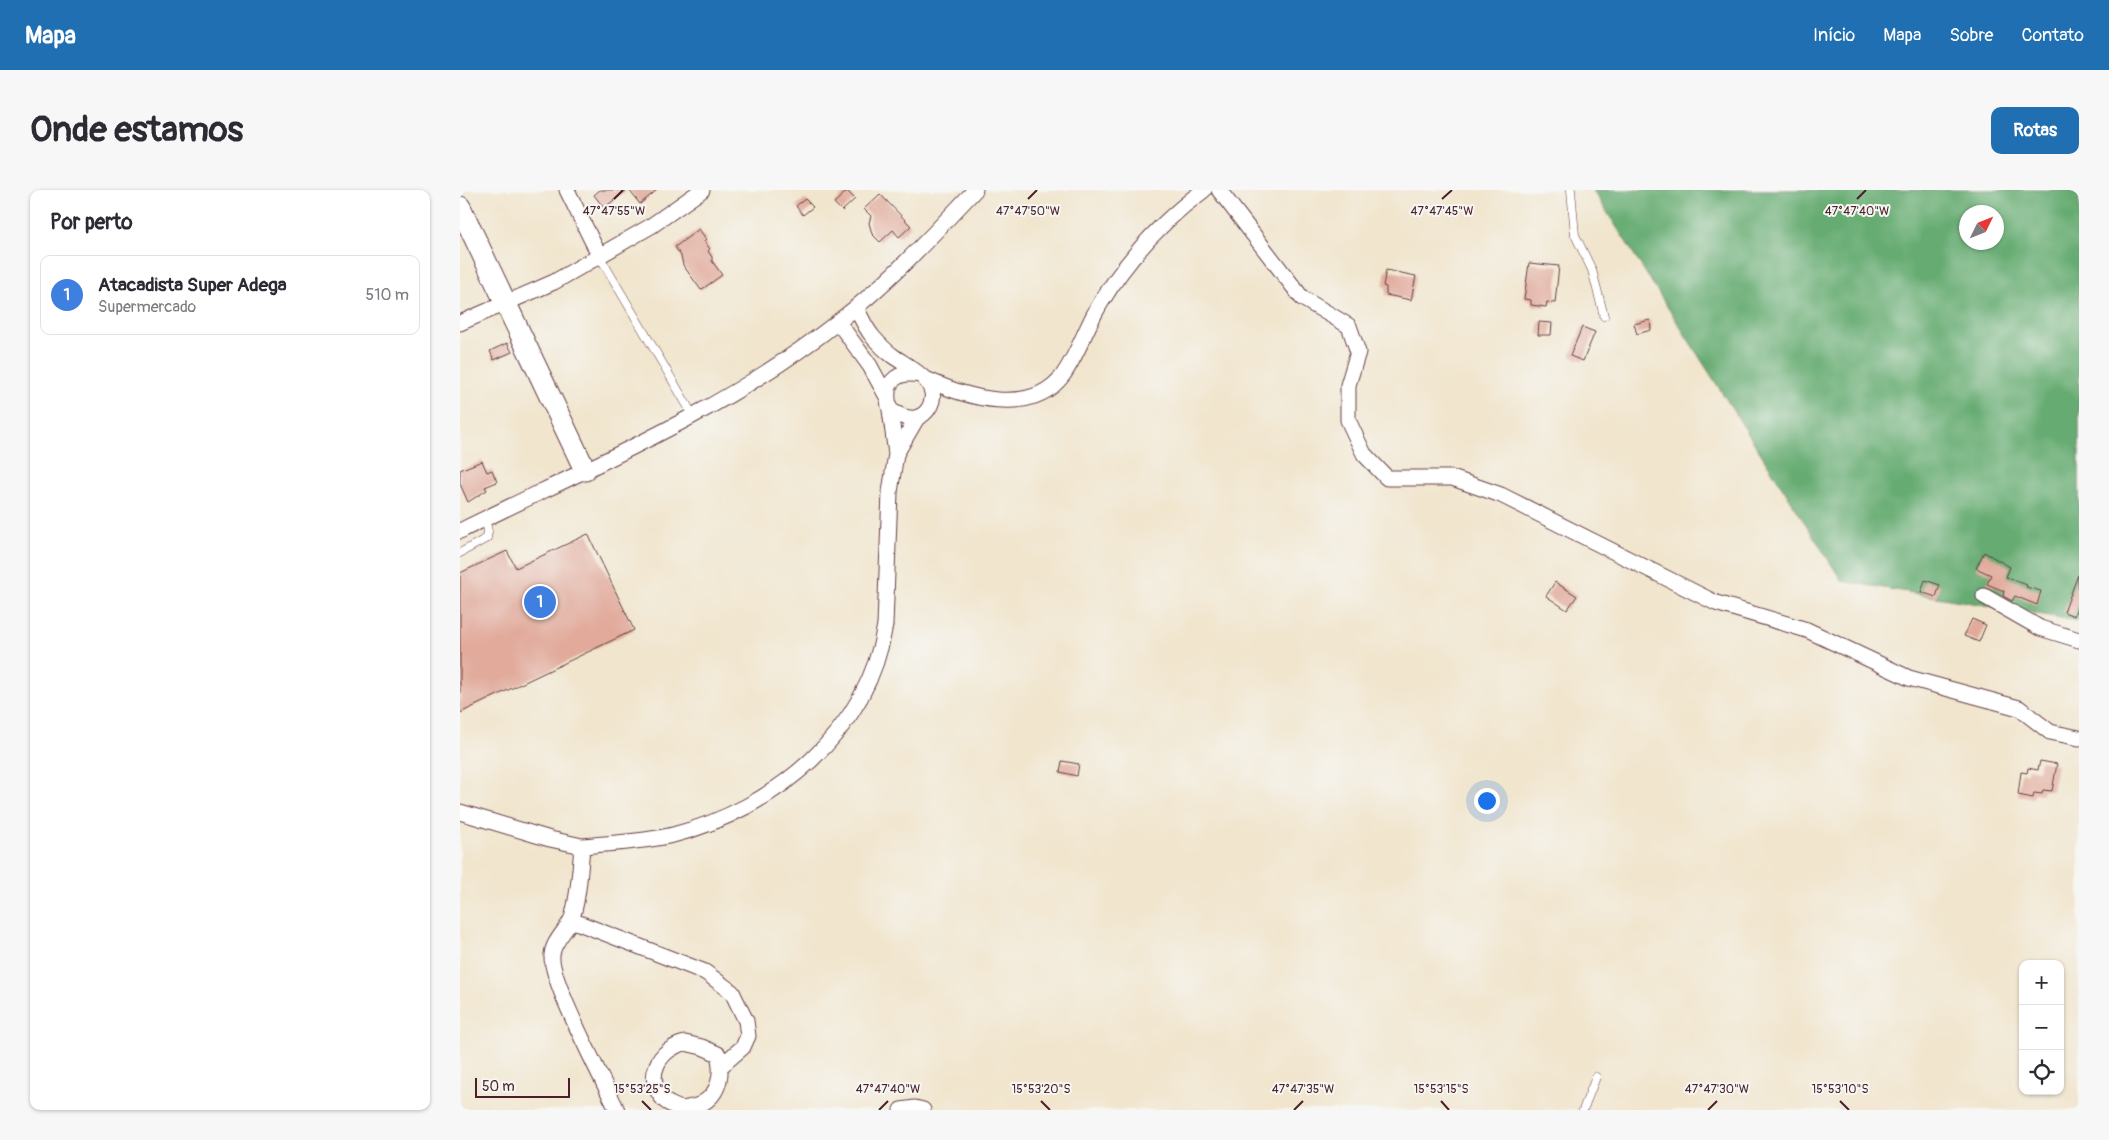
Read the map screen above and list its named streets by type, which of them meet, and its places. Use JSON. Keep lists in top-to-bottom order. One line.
{"scale_bar":"50 m","north":"top right","page":{"header":"Mapa","nav":["Início","Mapa","Sobre","Contato"],"buttons":"Rotas","title":"Onde estamos","heading":"Por perto","list":[{"mark":"1","name":"Atacadista Super Adega","note":"Supermercado","value":"510 m"}],"pins":"1","map_buttons":["+","−"],"scale":"50 m"},"coordinates":["47°47'40\"W","47°47'55\"W","47°47'50\"W","47°47'45\"W","15°53'25\"S","15°53'20\"S","15°53'15\"S","15°53'10\"S","47°47'35\"W","47°47'30\"W"]}
